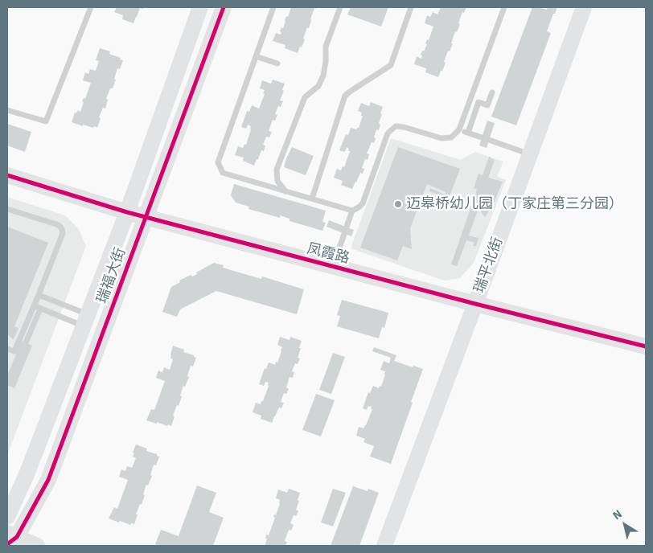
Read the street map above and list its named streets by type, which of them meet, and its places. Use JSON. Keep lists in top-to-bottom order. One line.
{"streets":{"street":["凤霞路","瑞平北街","瑞福大街"]},"crossings":[["凤霞路","瑞平北街"],["凤霞路","瑞福大街"]],"places":["迈皋桥幼儿园（丁家庄第三分园）"],"north":"top left"}
